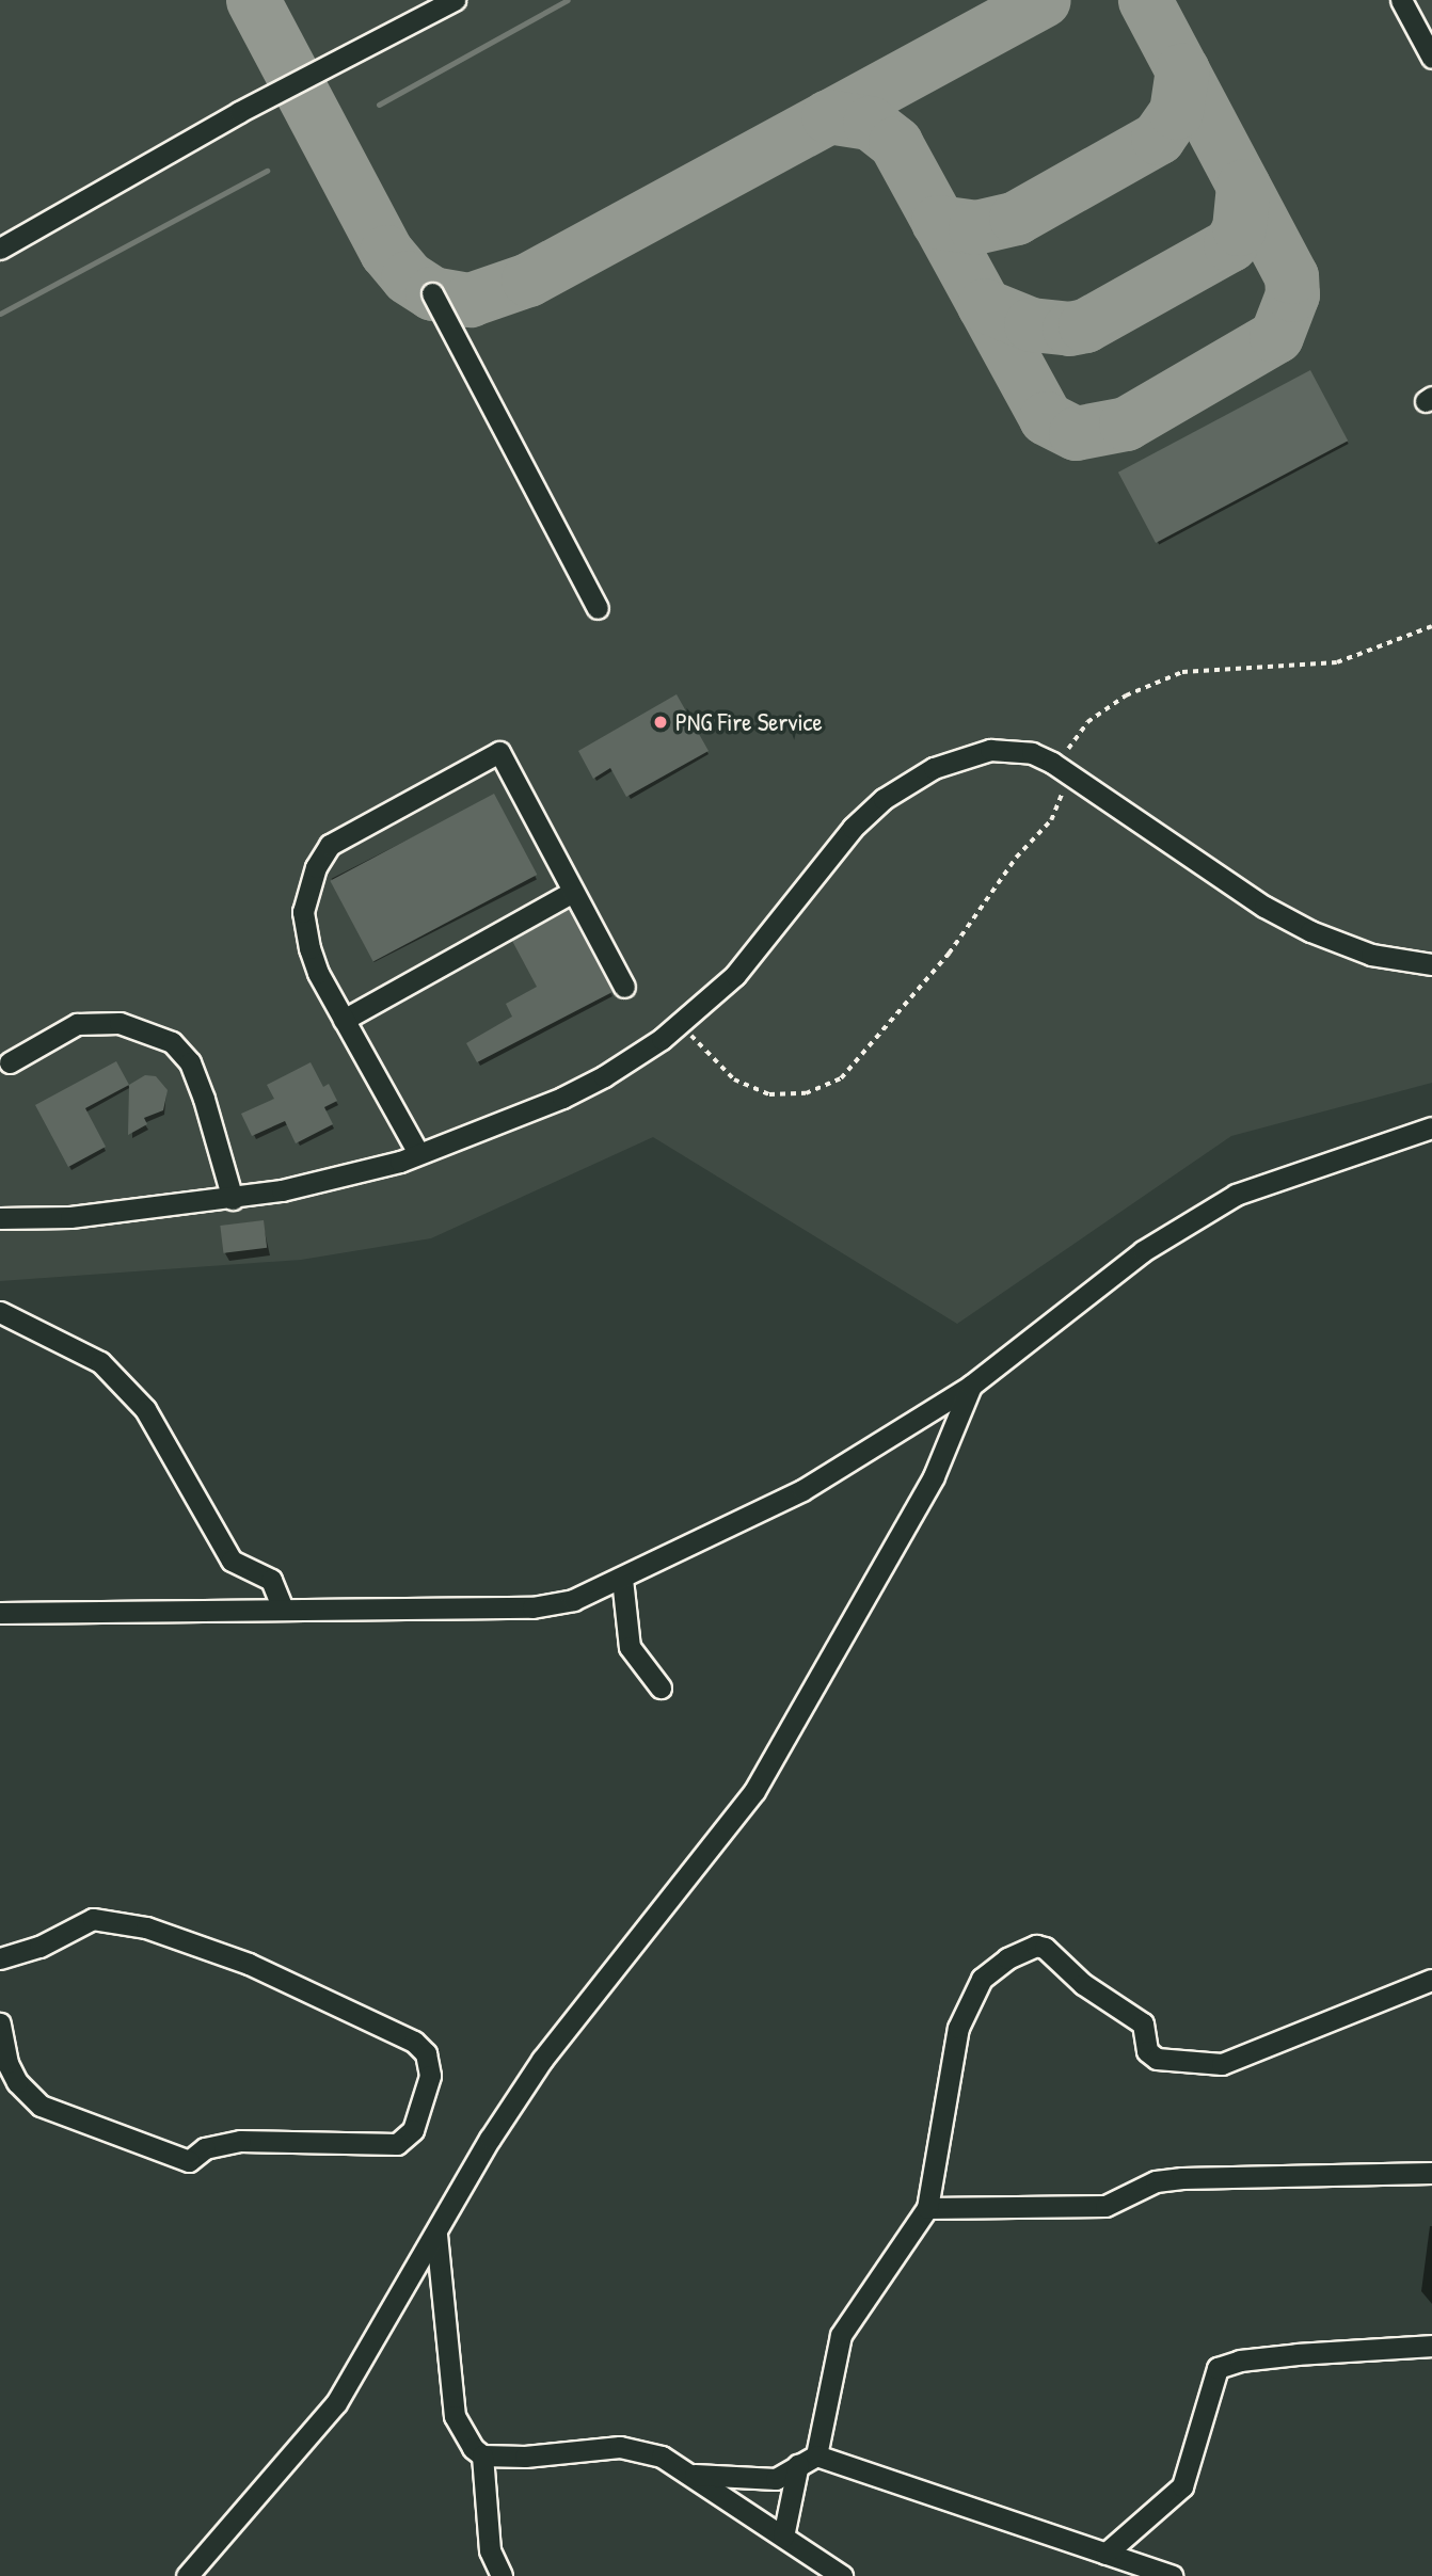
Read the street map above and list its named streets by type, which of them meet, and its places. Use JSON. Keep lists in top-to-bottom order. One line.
{"places":["PNG Fire Service"]}
